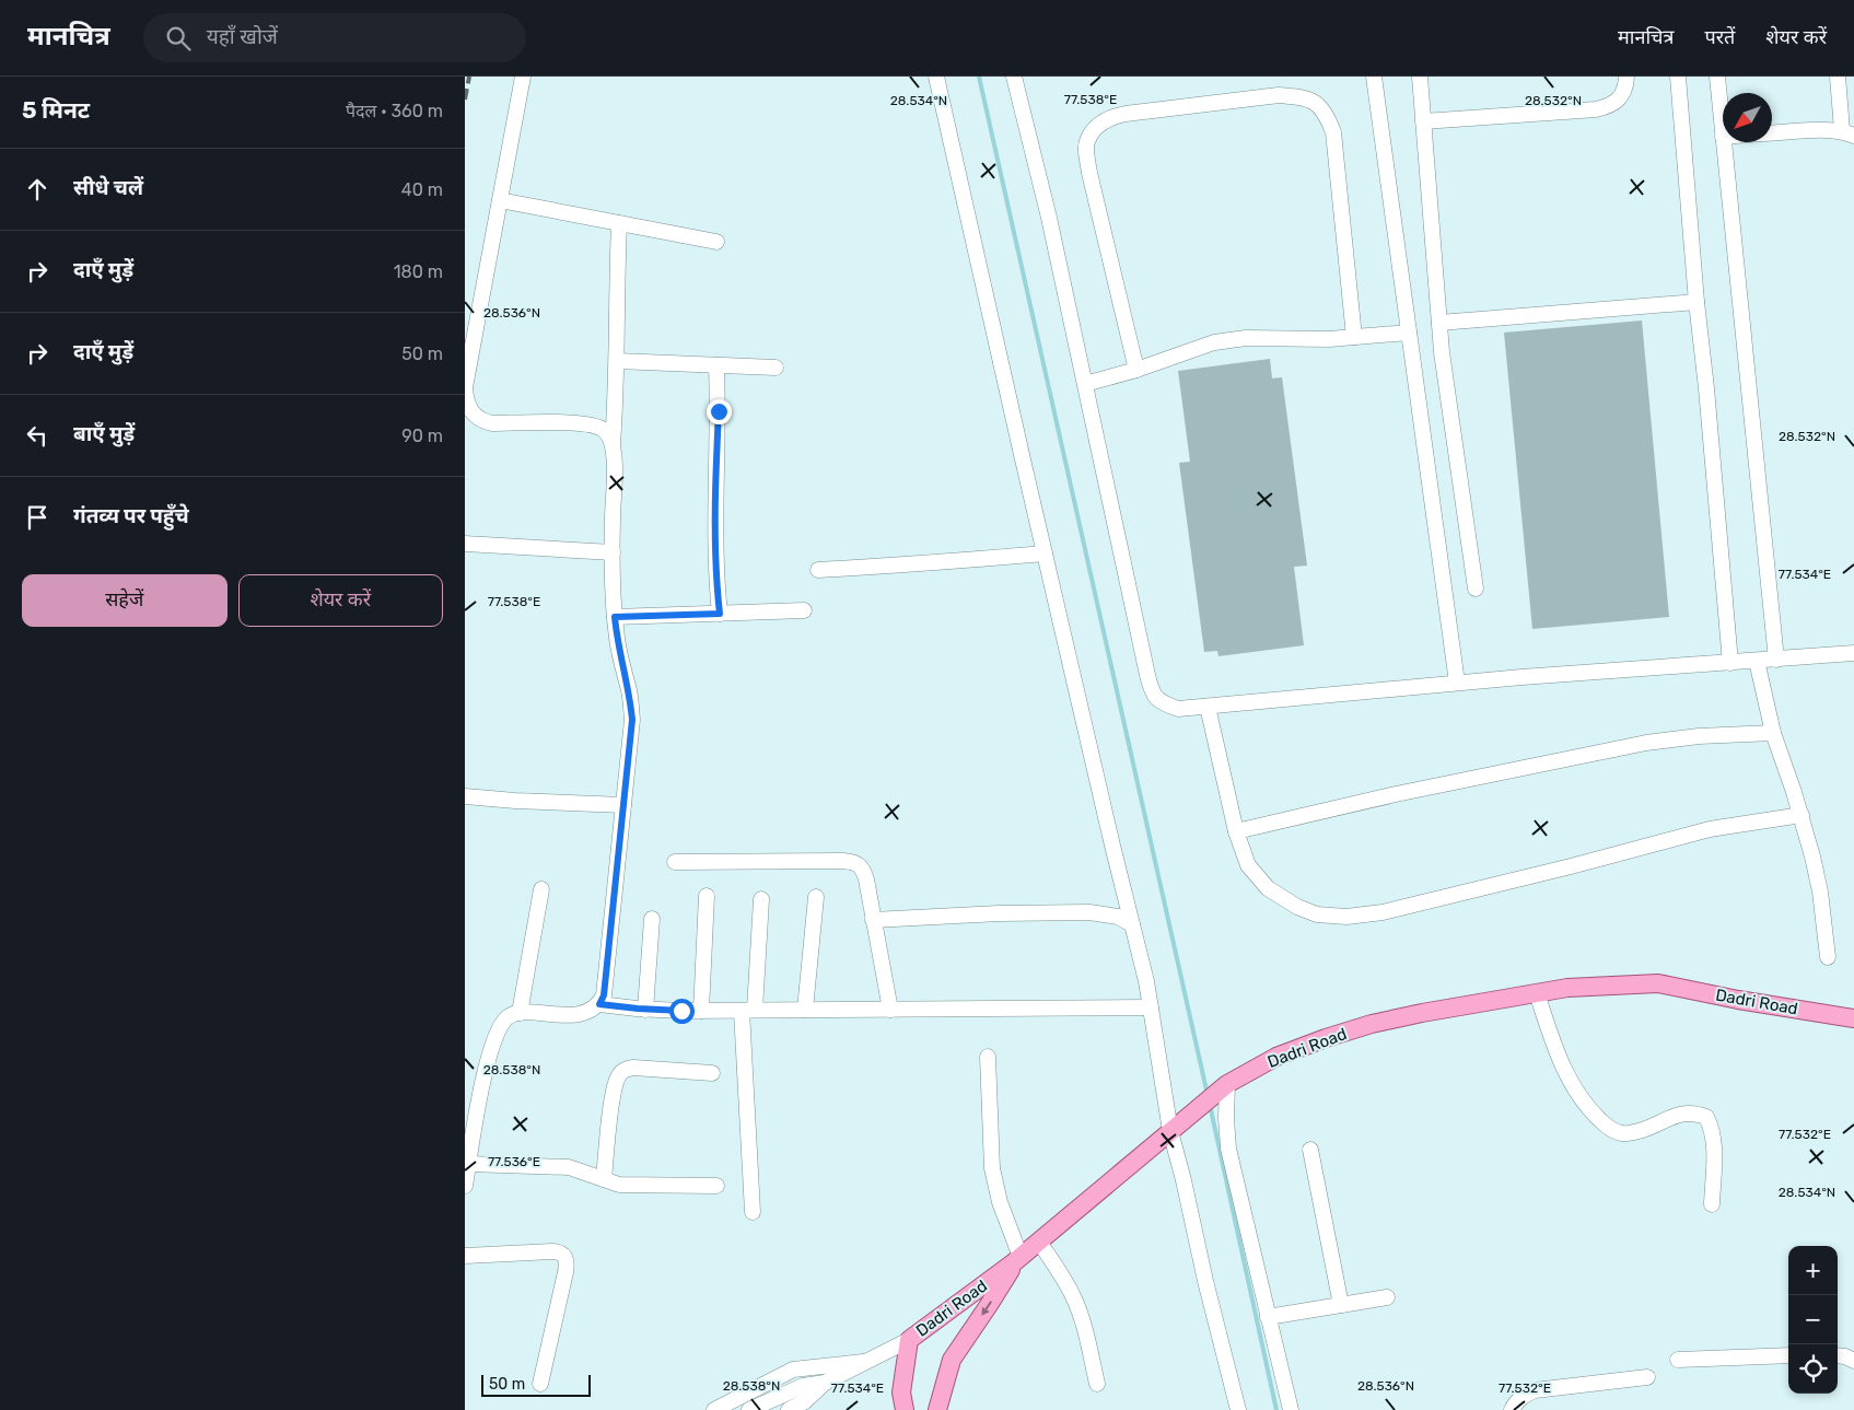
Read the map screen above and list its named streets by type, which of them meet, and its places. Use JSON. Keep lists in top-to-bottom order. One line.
{"streets":{"main road":["Dadri Road"]},"scale_bar":"50 m","north":"bottom left","page":{"header":"मानचित्र","search":"यहाँ खोजें","nav":["मानचित्र","परतें","शेयर करें"],"heading":["5 मिनट","पैदल · 360 m"],"list":[["सीधे चलें","40 m"],["दाएँ मुड़ें","180 m"],["दाएँ मुड़ें","50 m"],["बाएँ मुड़ें","90 m"],"गंतव्य पर पहुँचे"],"buttons":["सहेजें","शेयर करें"],"map_buttons":["+","−"],"scale":"50 m"},"coordinates":["77.538°E","28.534°N","28.532°N","28.536°N","77.534°E","28.538°N","77.532°E","77.536°E"]}
